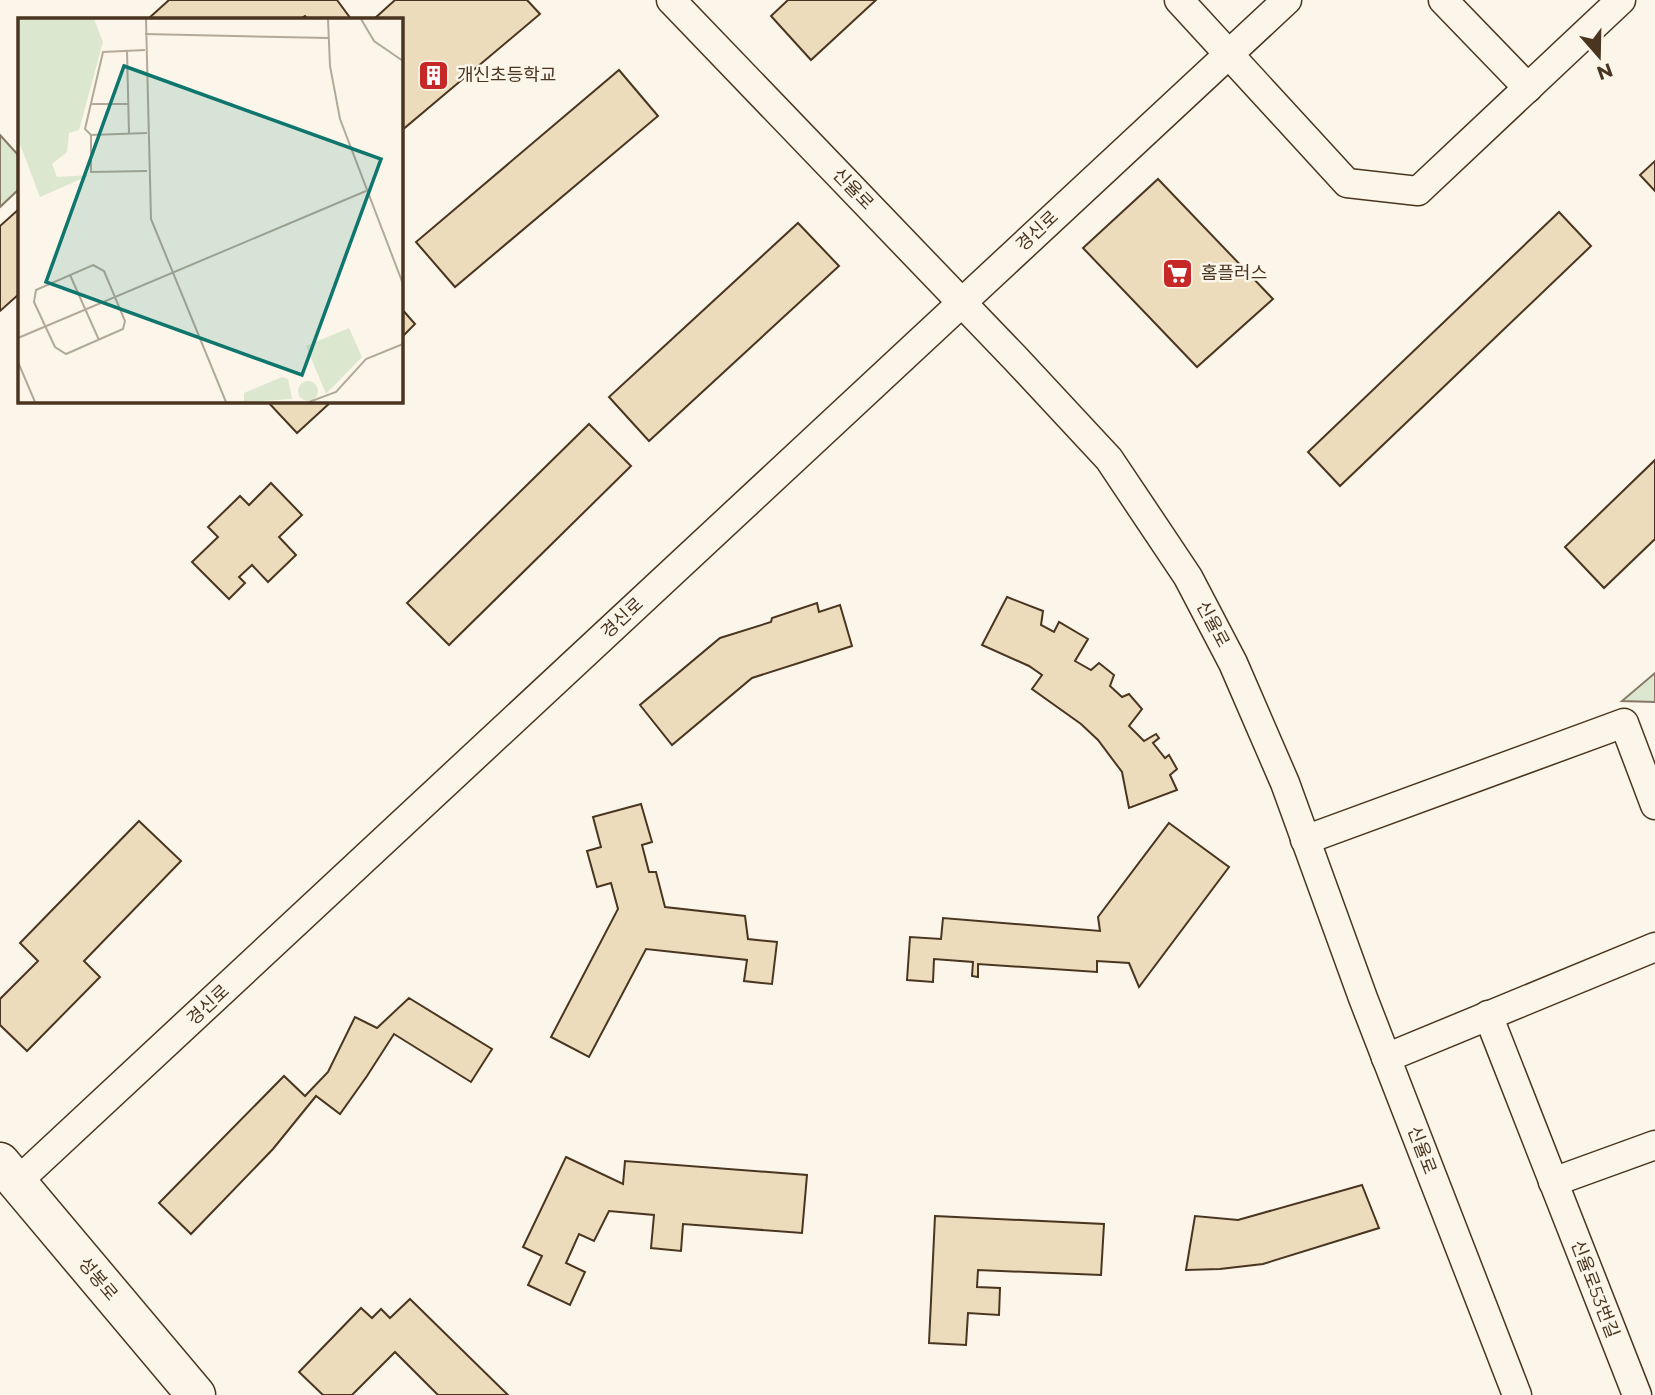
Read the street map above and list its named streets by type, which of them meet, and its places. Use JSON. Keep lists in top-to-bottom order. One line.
{"streets":{"street":["신율로","경신로","성봉로","신율로53번길"]},"crossings":[["신율로","경신로"],["경신로","성봉로"]],"places":{"building":["개신초등학교"],"supermarket":["홈플러스"]},"north":"bottom"}
